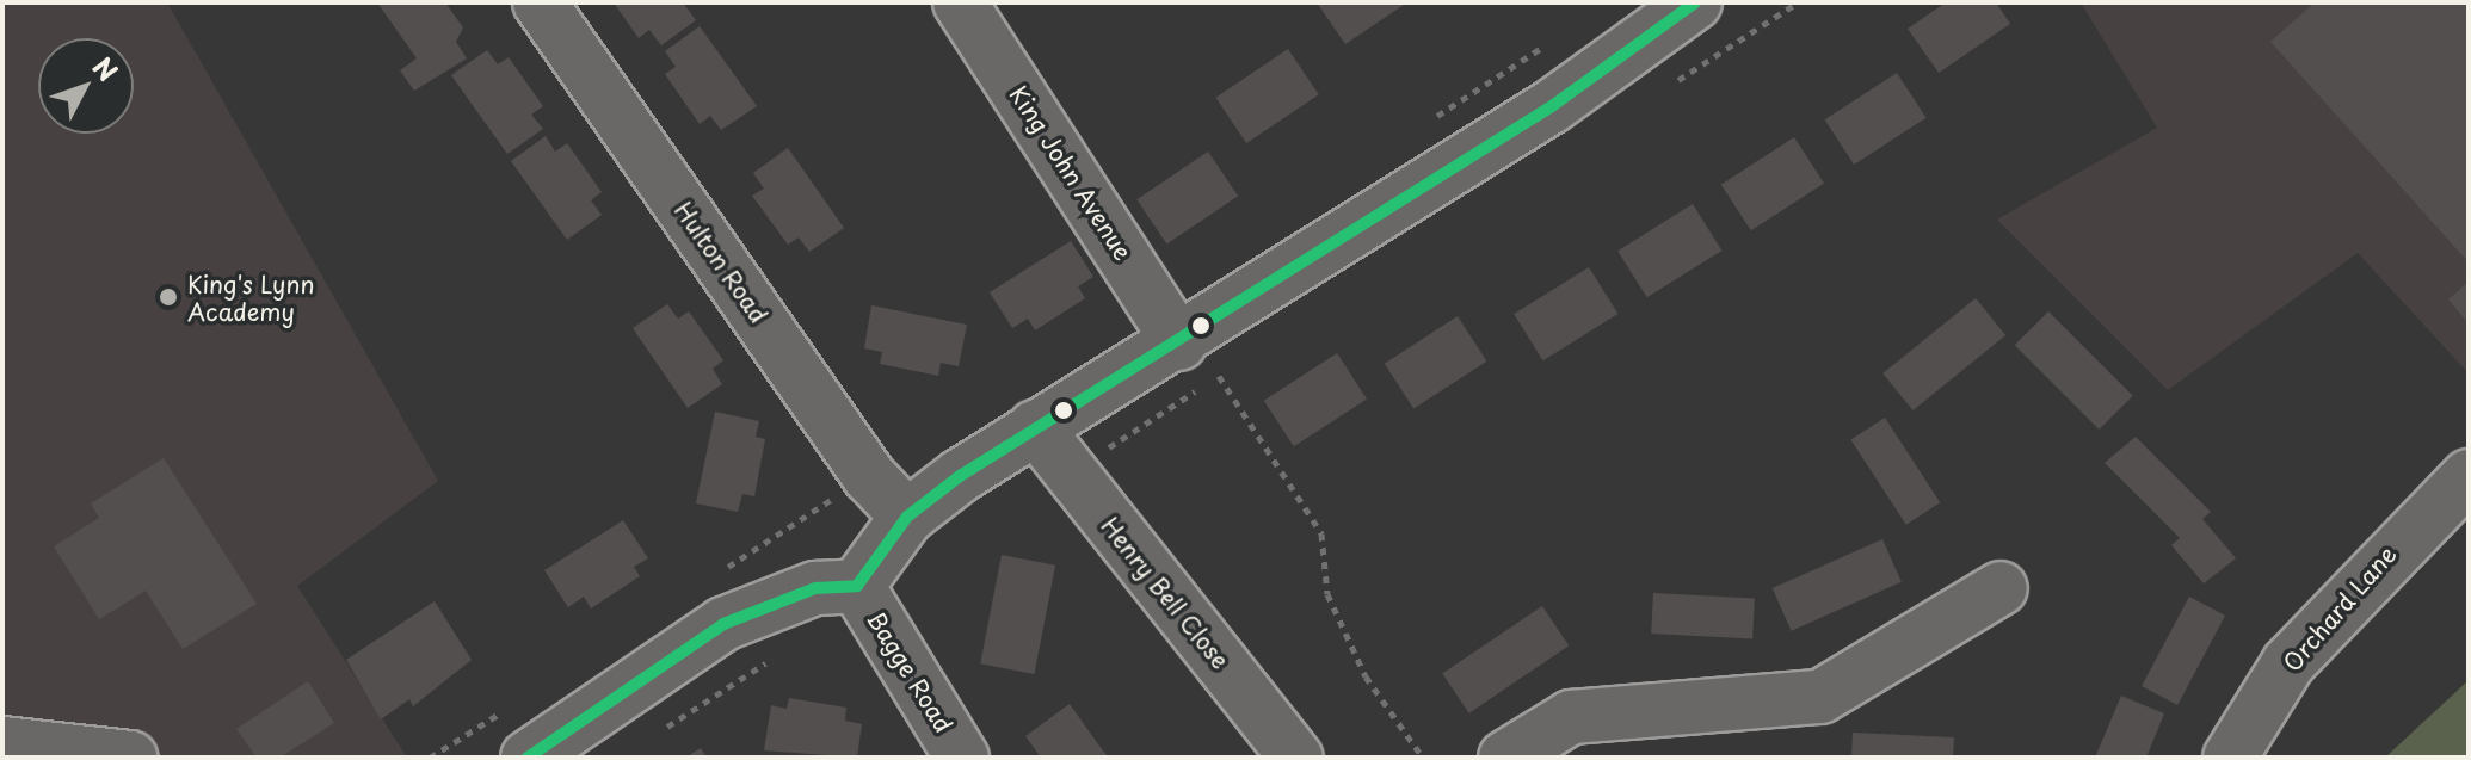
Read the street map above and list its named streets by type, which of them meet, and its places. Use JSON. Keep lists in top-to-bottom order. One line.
{"streets":{"street":["King John Avenue","Hulton Road","Henry Bell Close","Orchard Lane","Bagge Road"]},"places":["King's Lynn Academy"],"north":"top right"}
